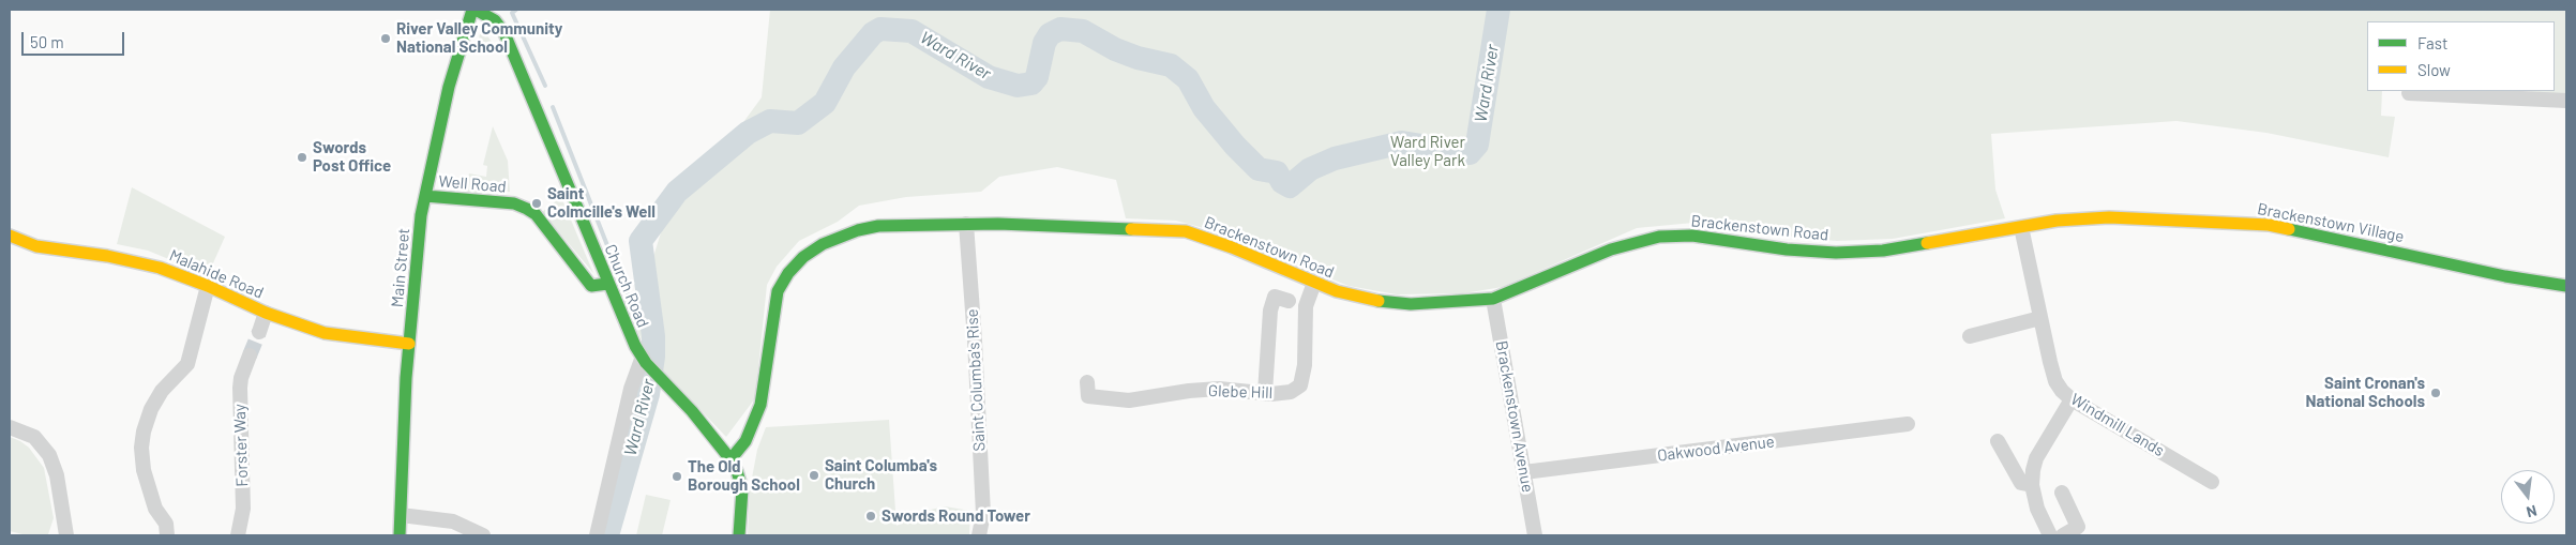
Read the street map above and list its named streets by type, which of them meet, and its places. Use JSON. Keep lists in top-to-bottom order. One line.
{"streets":{"street":["Well Road","Brackenstown Village","Brackenstown Road","Main Street","Malahide Road","Church Road","Saint Columba's Rise","Glebe Hill","Brackenstown Avenue","Windmill Lands","Forster Way","Oakwood Avenue"]},"crossings":[["Well Road","Main Street"],["Well Road","Church Road"],["Brackenstown Village","Brackenstown Road"],["Brackenstown Village","Windmill Lands"],["Brackenstown Road","Church Road"],["Brackenstown Road","Saint Columba's Rise"],["Brackenstown Road","Glebe Hill"],["Brackenstown Road","Brackenstown Avenue"],["Main Street","Malahide Road"],["Main Street","Church Road"],["Brackenstown Avenue","Oakwood Avenue"]],"water":["Ward River"],"parks":["Ward River Valley Park"],"places":["River Valley Community National School","Swords Post Office","Saint Colmcille's Well","Saint Cronan's National Schools","Saint Columba's Church","The Old Borough School","Swords Round Tower"],"legend":["Fast","Slow"],"scale_bar":"50 m","north":"bottom"}
